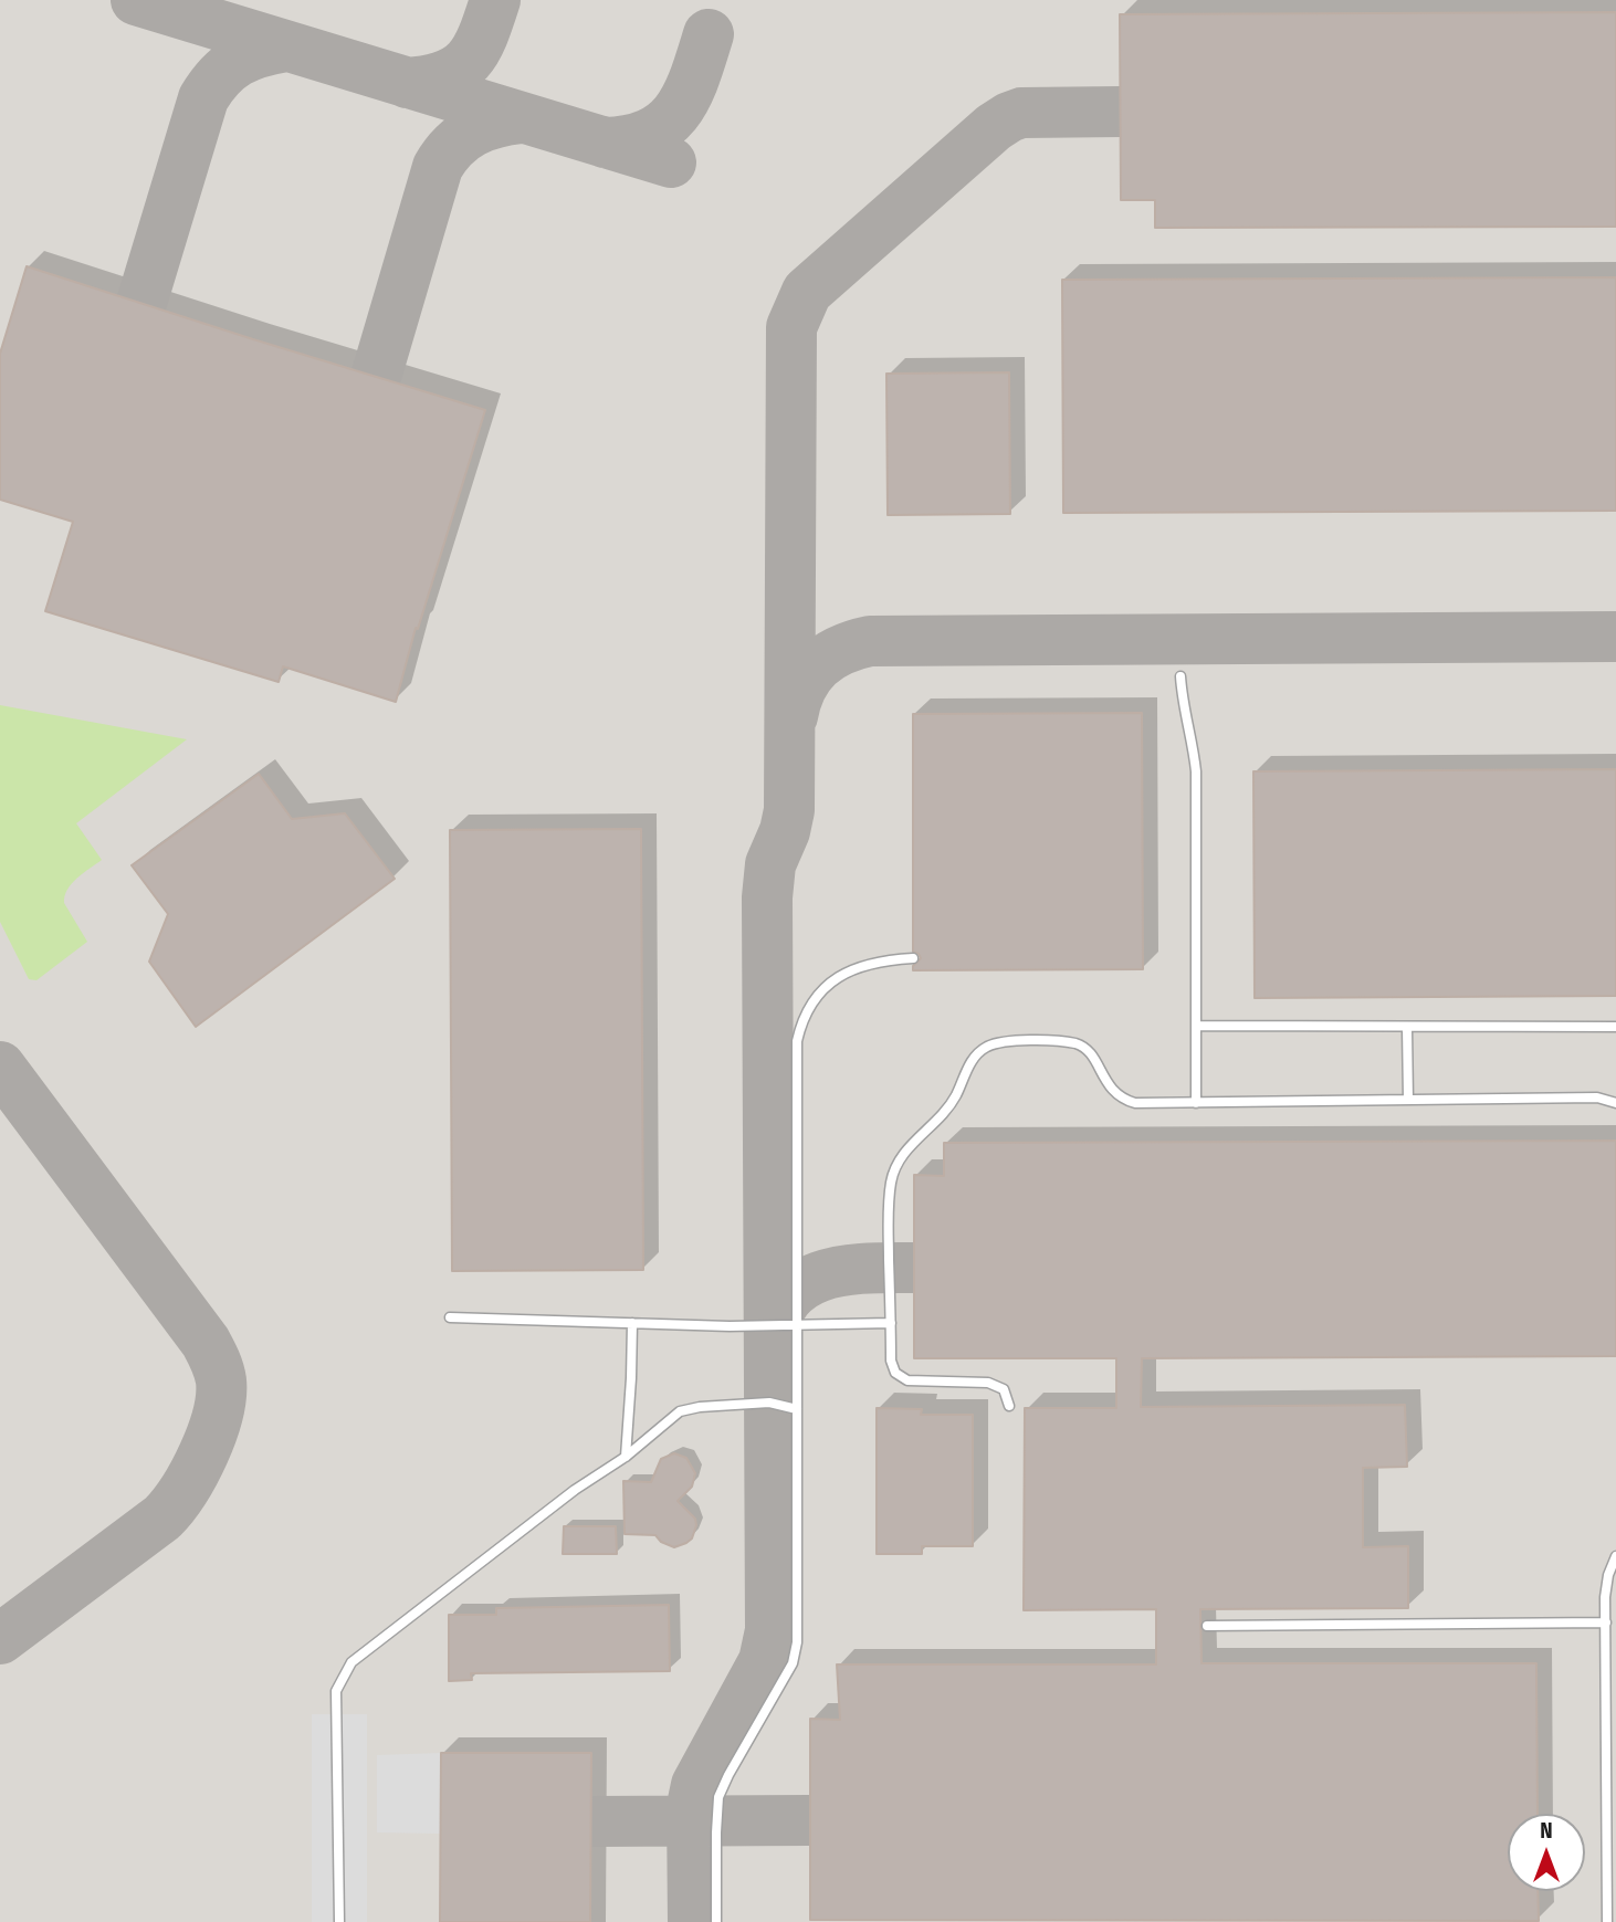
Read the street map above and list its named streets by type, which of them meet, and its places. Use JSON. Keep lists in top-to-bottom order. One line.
{"north":"top"}
